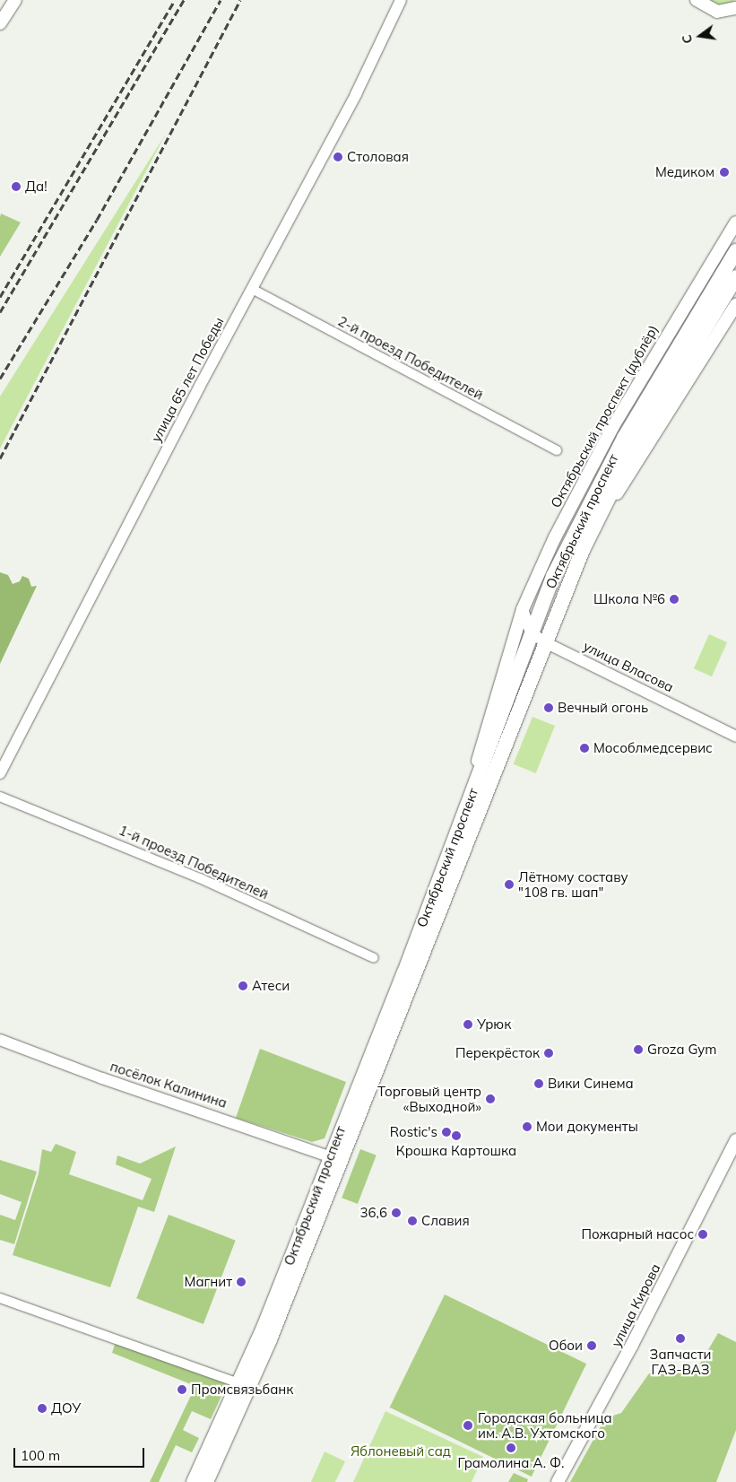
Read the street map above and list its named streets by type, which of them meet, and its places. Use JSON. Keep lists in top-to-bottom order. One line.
{"streets":{"main road":["Октябрьский проспект (дублёр)","Октябрьский проспект","улица Кирова"],"street":["2-й проезд Победителей","улица 65 лет Победы","улица Власова","1-й проезд Победителей","посёлок Калинина"]},"crossings":[["2-й проезд Победителей","улица 65 лет Победы"],["Октябрьский проспект (дублёр)","Октябрьский проспект"],["Октябрьский проспект","улица Власова"],["Октябрьский проспект","посёлок Калинина"]],"parks":["Яблоневый сад"],"places":["Столовая","Медиком","Да!","Школа №6","Вечный огонь","Мособлмедсервис","Лётному составу \"108 гв. шап\"","Атеси","Урюк","Groza Gym","Перекрёсток","Вики Синема","Торговый центр «Выходной»","Мои документы","Rostic's","Крошка Картошка","36,6","Славия","Пожарный насос","Магнит","Запчасти ГАЗ-ВАЗ","Обои","Промсвязьбанк","ДОУ","Городская больница им. А.В. Ухтомского","Грамолина А. Ф."],"scale_bar":"100 m","north":"left"}
